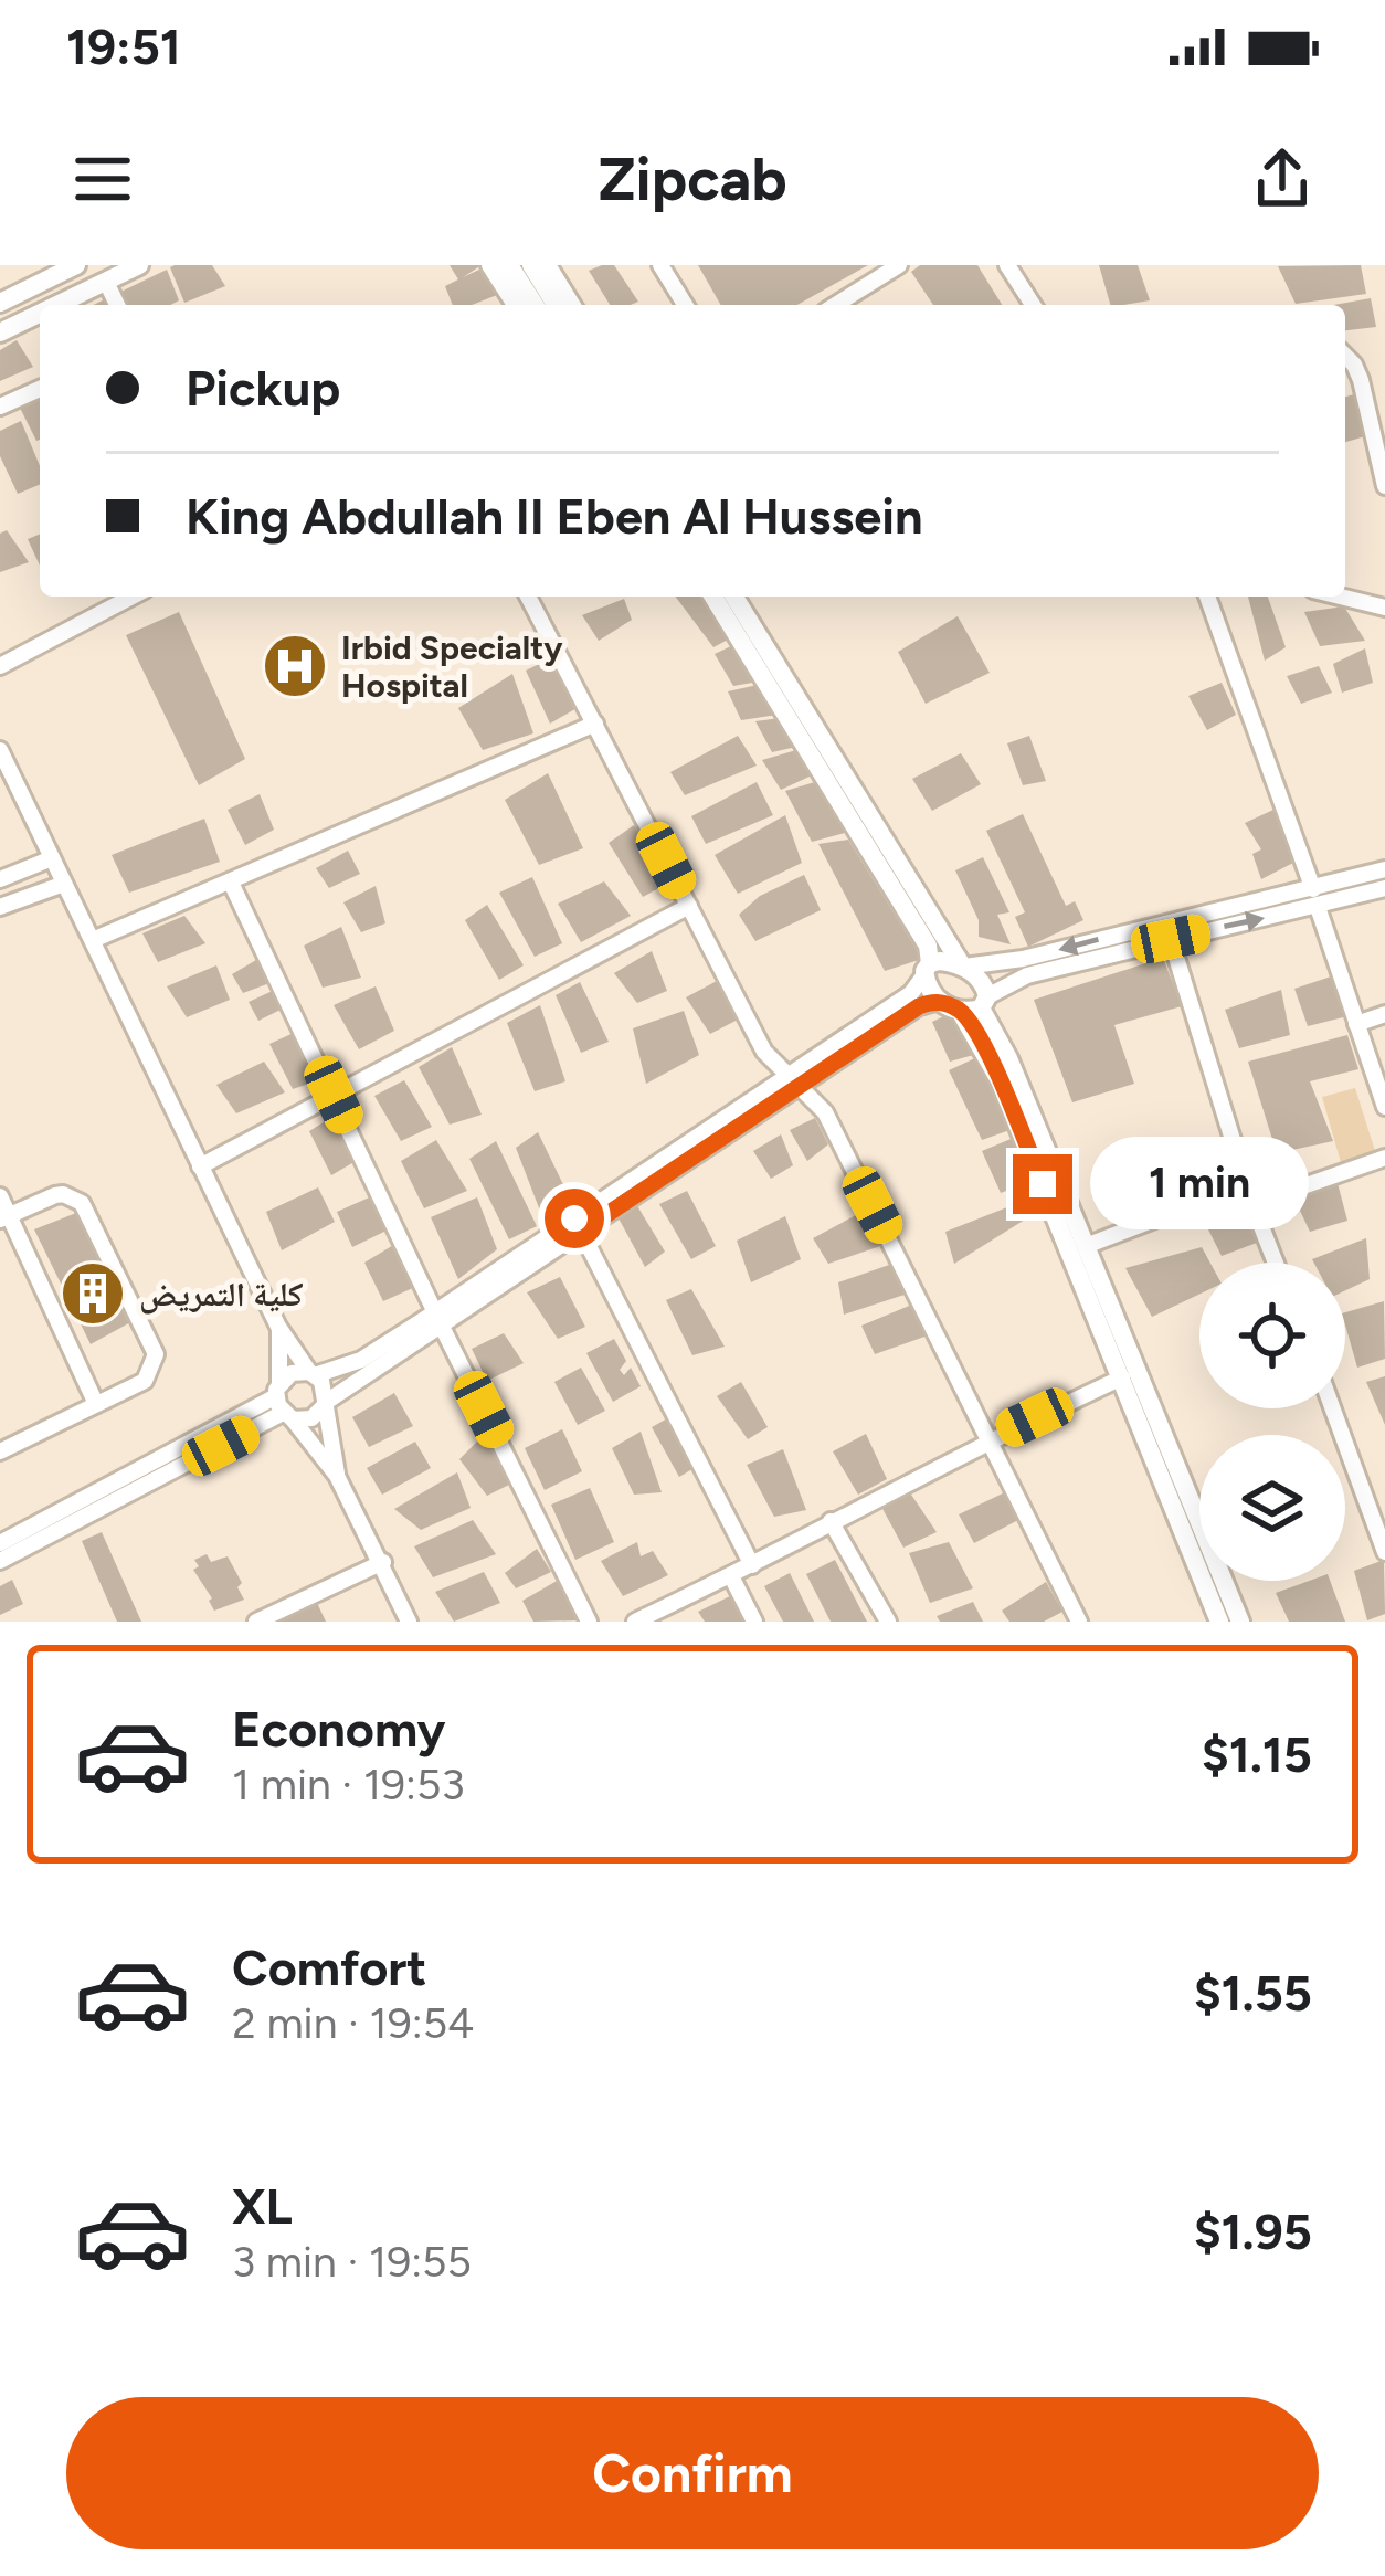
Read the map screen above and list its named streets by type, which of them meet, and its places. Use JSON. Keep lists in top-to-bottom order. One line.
{"places":{"hospital":["Irbid Specialty Hospital"],"building":["كلية التمريض"]},"page":{"status":"19:51","header":"Zipcab","banner":["Pickup","King Abdullah II Eben Al Hussein"],"bubble":"1 min","list":[{"name":"Economy","note":"1 min · 19:53","value":"$1.15"},{"name":"Comfort","note":"2 min · 19:54","value":"$1.55"},{"name":"XL","note":"3 min · 19:55","value":"$1.95"}],"buttons":"Confirm"}}
